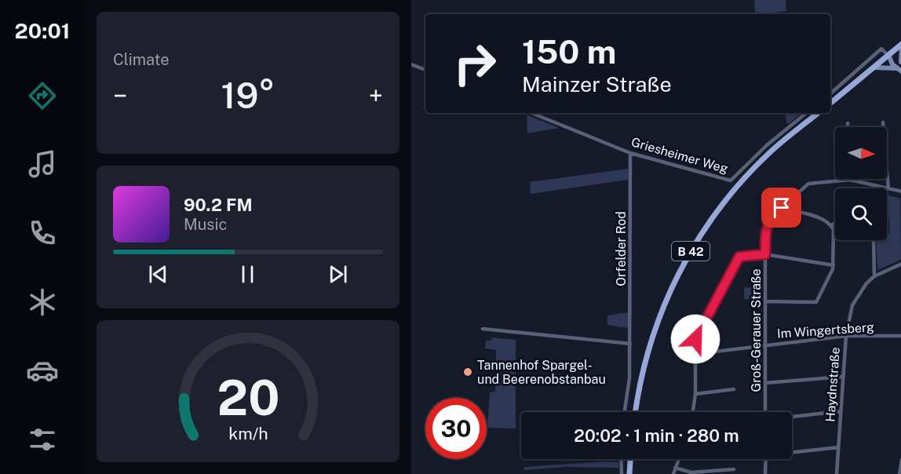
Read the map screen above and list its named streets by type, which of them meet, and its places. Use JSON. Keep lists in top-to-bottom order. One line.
{"streets":{"main road":["B 42"],"street":["Griesheimer Weg","Orfelder Rod","Groß-Gerauer Straße","Im Wingertsberg","Haydnstraße"]},"crossings":[["Griesheimer Weg","Orfelder Rod"],["Groß-Gerauer Straße","Im Wingertsberg"],["Im Wingertsberg","Haydnstraße"]],"places":["Tannenhof Spargel- und Beerenobstanbau"],"north":"right","page":{"tabs":"20:01","tile":"Climate","turn":["150 m","Mainzer Straße"],"heat":["−","19°","+"],"song":["90.2 FM","Music"],"limit":"30","trip":"20:02 · 1 min · 280 m","gauge":["20","km/h"]}}
